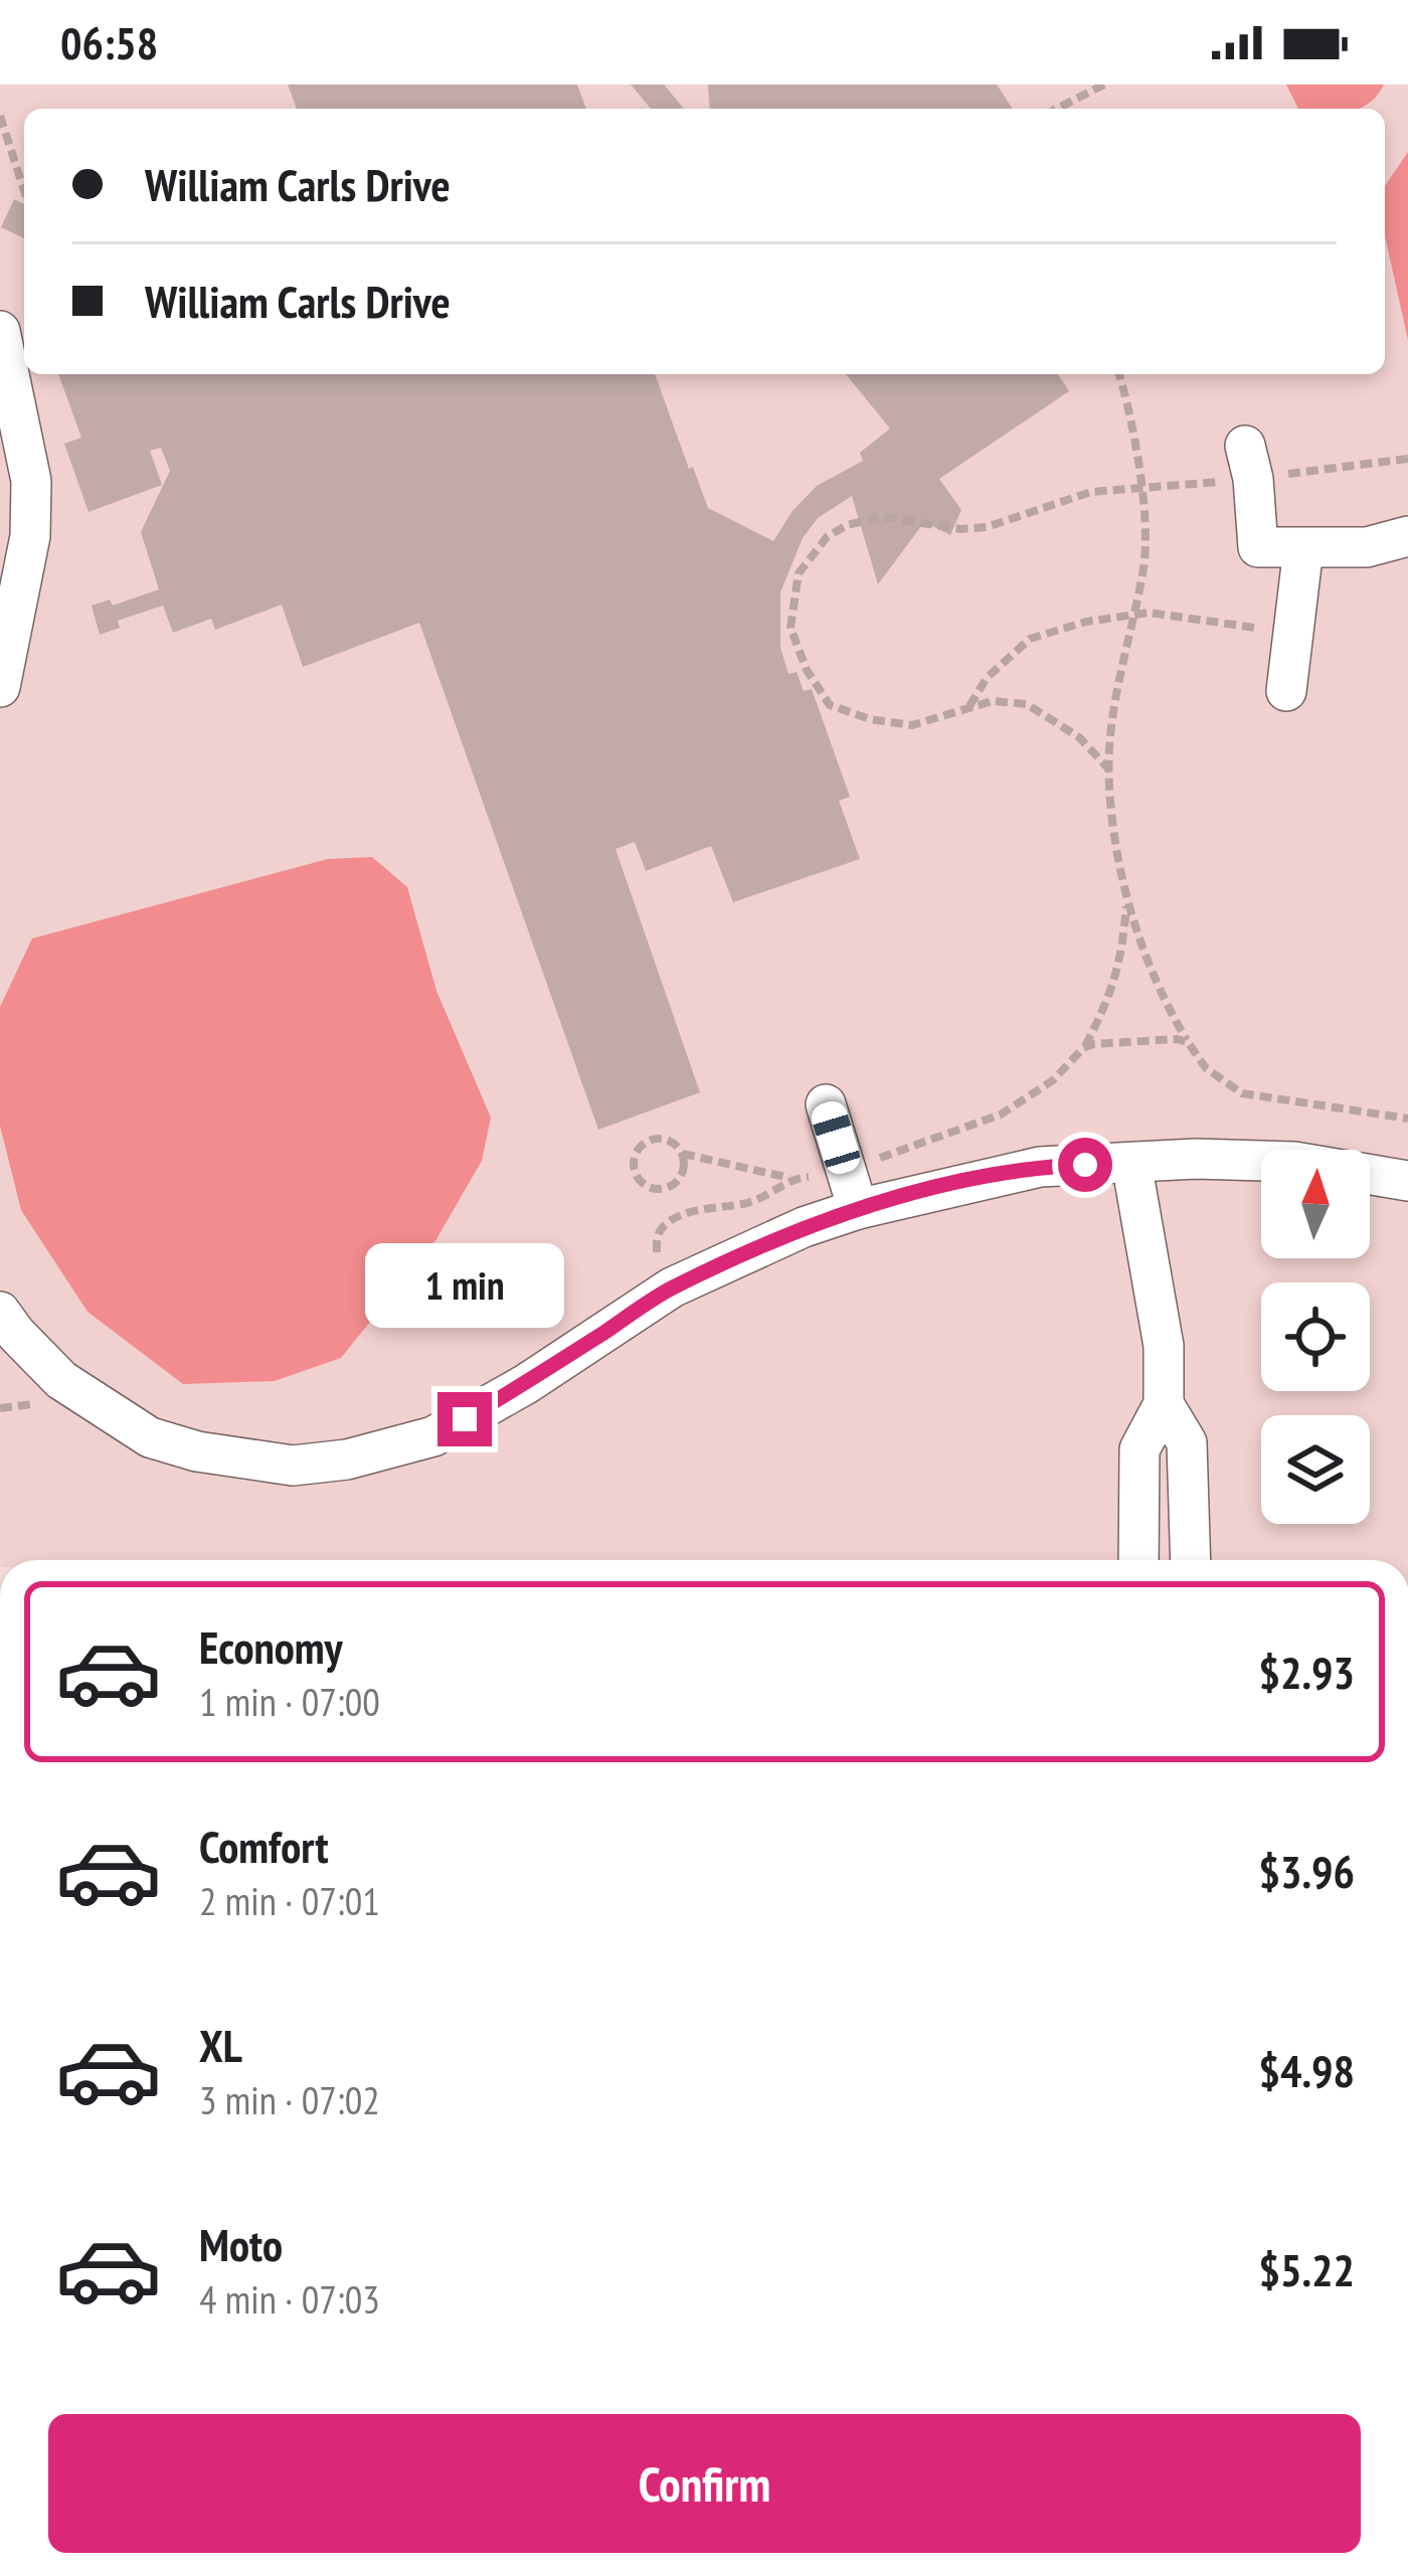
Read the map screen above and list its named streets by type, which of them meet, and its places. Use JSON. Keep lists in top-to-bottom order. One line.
{"north":"top","page":{"status":"06:58","banner":["William Carls Drive","William Carls Drive"],"bubble":"1 min","list":[{"name":"Economy","note":"1 min · 07:00","value":"$2.93"},{"name":"Comfort","note":"2 min · 07:01","value":"$3.96"},{"name":"XL","note":"3 min · 07:02","value":"$4.98"},{"name":"Moto","note":"4 min · 07:03","value":"$5.22"}],"buttons":"Confirm"}}
